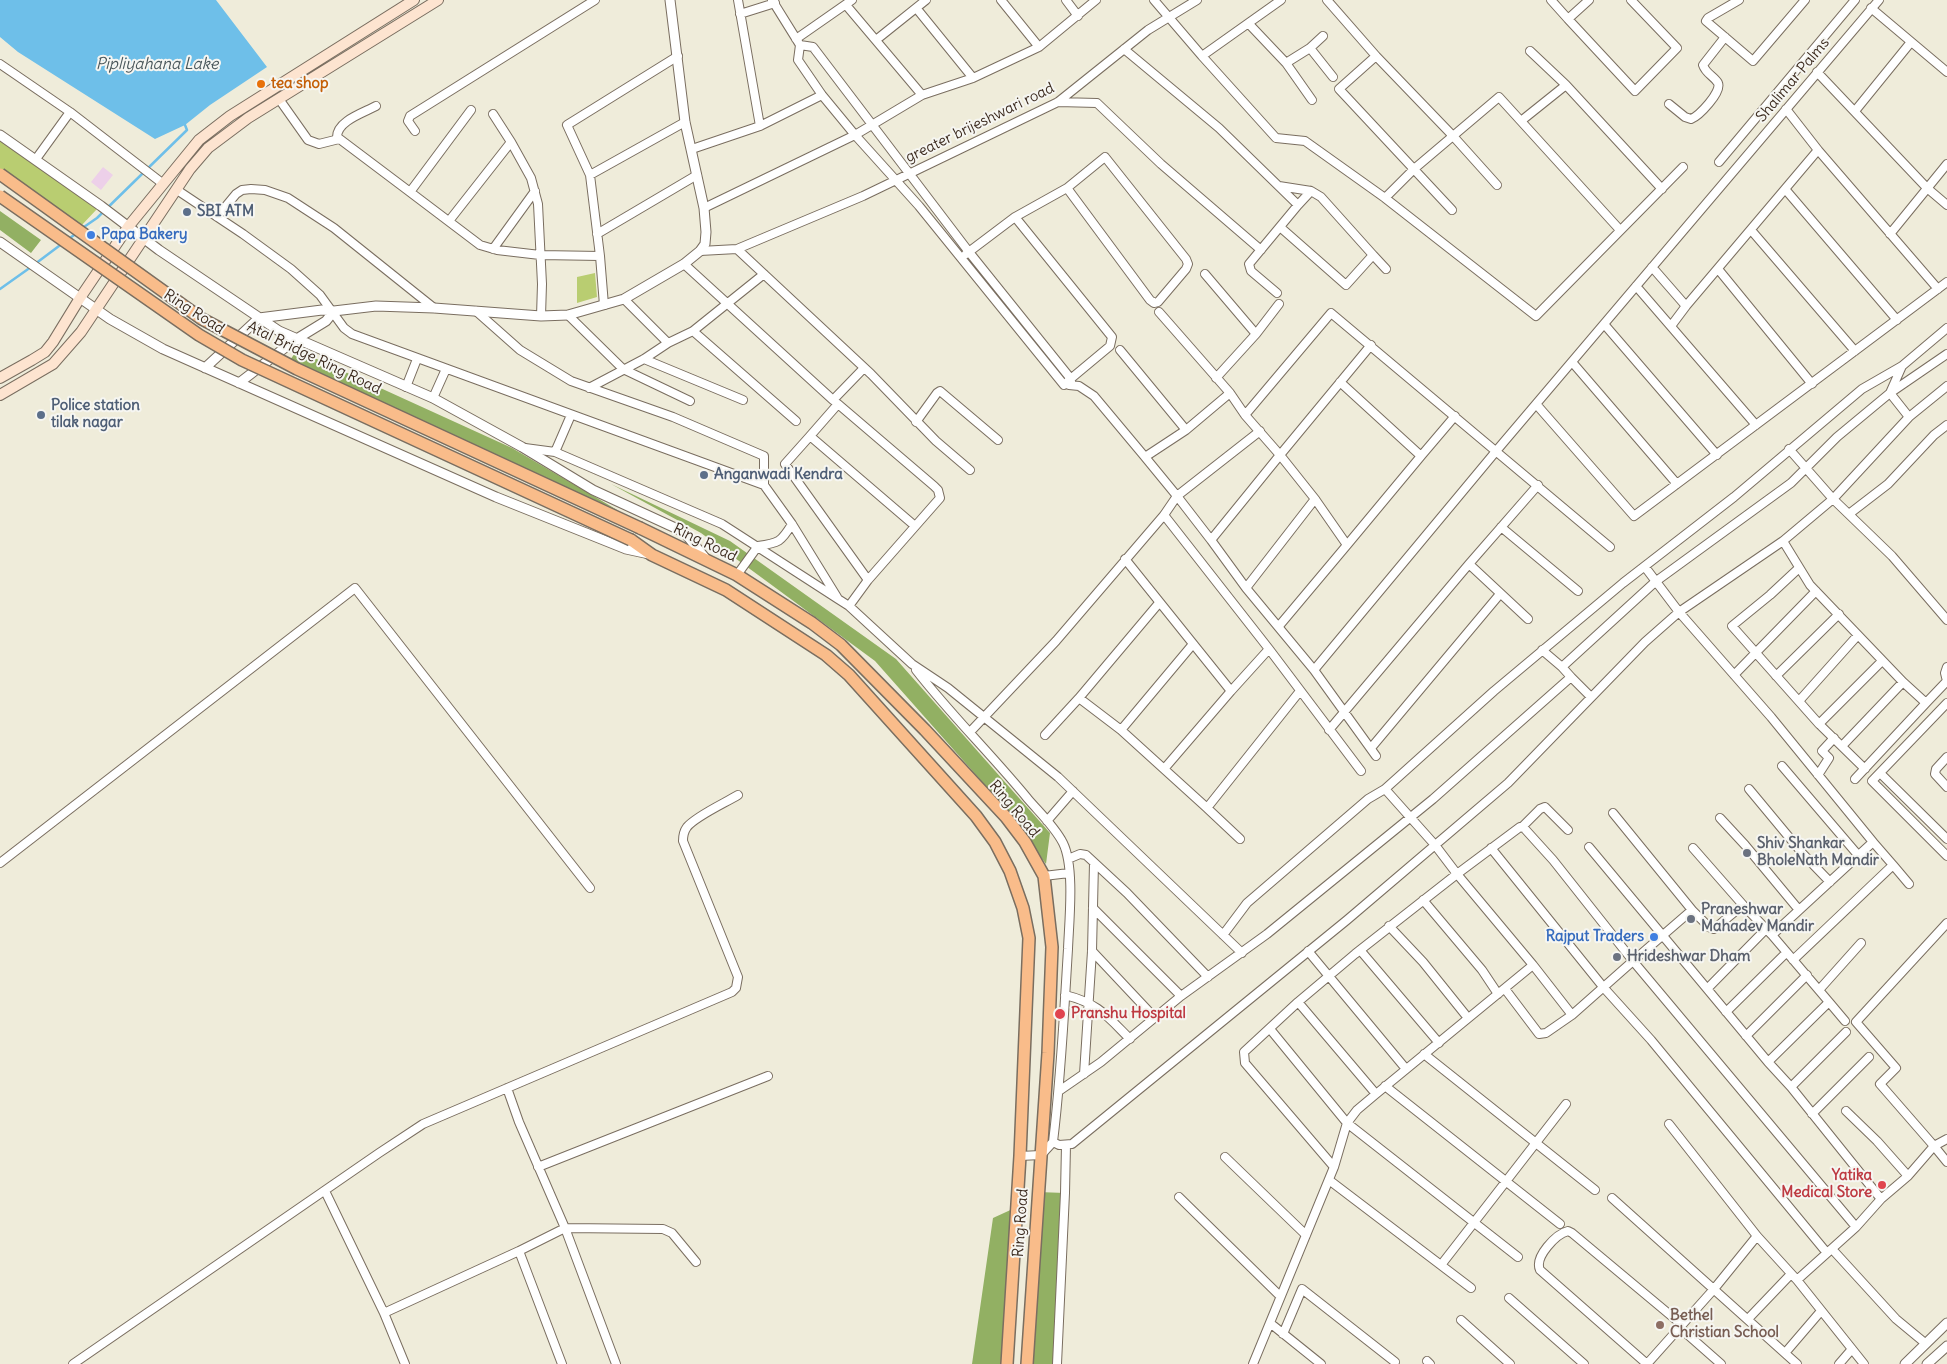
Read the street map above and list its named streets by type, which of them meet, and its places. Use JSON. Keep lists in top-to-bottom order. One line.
{"streets":{"main road":["Ring Road","Atal Bridge Ring Road"],"street":["Shalimar Palms","greater brijeshwari road"]},"crossings":[["Ring Road","Atal Bridge Ring Road"]],"water":["Pipliyahana Lake"],"places":["tea shop","SBI ATM","Papa Bakery","Police station tilak nagar","Anganwadi Kendra","Shiv Shankar BholeNath Mandir","Praneshwar Mahadev Mandir","Rajput Traders","Hrideshwar Dham","Pranshu Hospital","Yatika Medical Store","Bethel Christian School"]}
